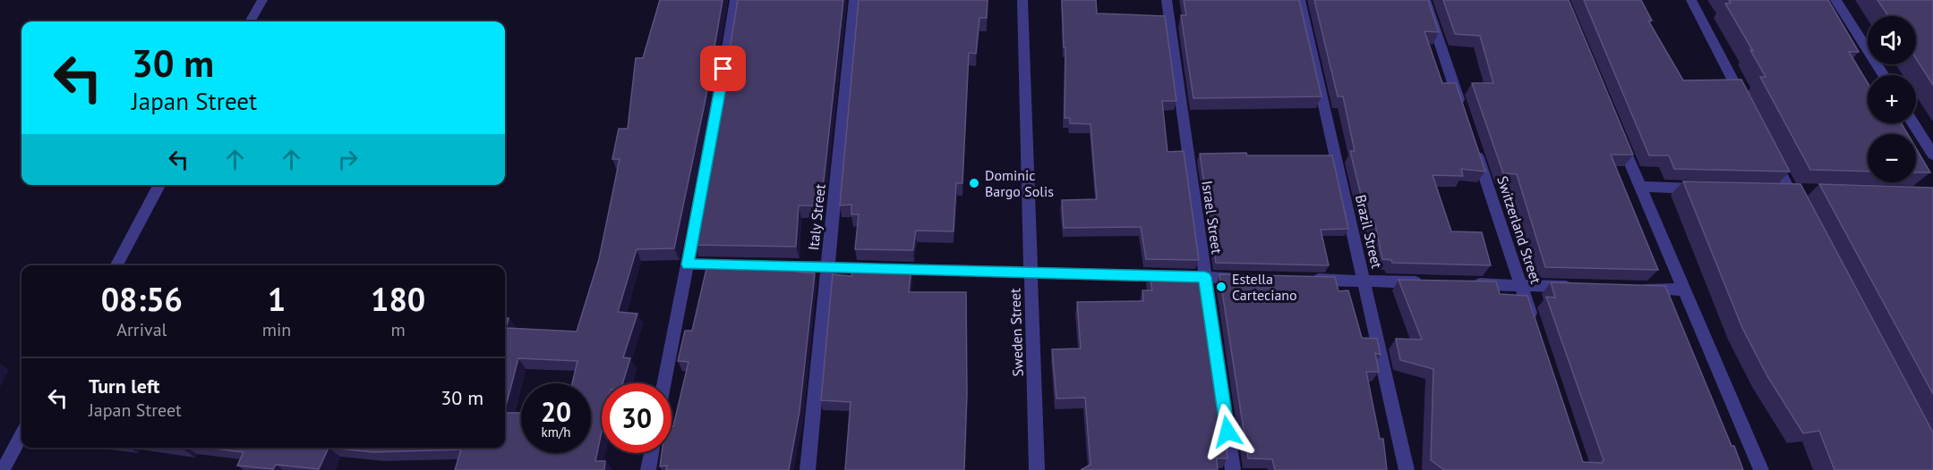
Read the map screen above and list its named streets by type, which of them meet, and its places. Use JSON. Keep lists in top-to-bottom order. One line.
{"streets":{"street":["Italy Street","Israel Street","Switzerland Street","Brazil Street","Sweden Street"]},"places":["Dominic Bargo Solis","Estella Carteciano"],"page":{"map_buttons":["+","−"],"turn":["30 m","Japan Street"],"eta":["08:56","Arrival","1","min","180","m"],"list":[{"name":"Turn left","note":"Japan Street","value":"30 m"}],"speed":"20 km/h","limit":"30"}}
